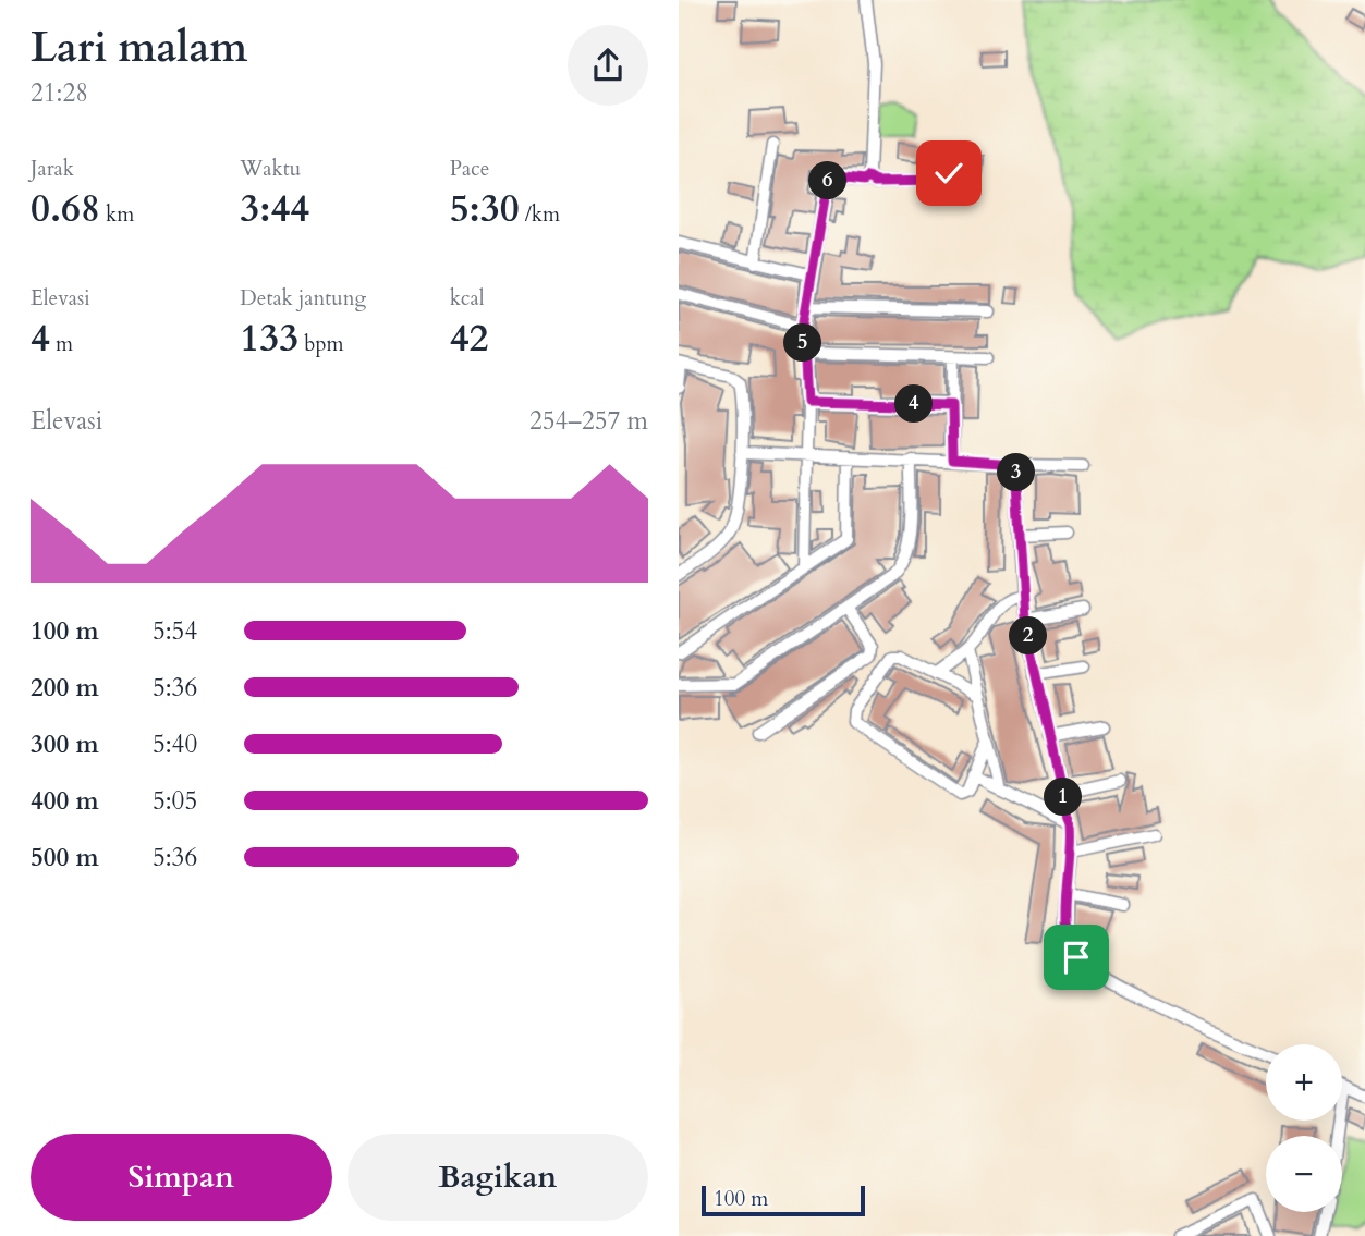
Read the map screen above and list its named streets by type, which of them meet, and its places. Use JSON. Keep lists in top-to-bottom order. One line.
{"scale_bar":"100 m","page":{"heading":["Lari malam","21:28"],"stats":[["Jarak","0.68 km"],["Waktu","3:44"],["Pace","5:30 /km"],["Elevasi","4 m"],["Detak jantung","133 bpm"],["kcal","42"]],"pins":["6","5","4","3","2","1"],"chart":["Elevasi","254–257 m"],"list":[{"name":"100 m","note":"5:54"},{"name":"200 m","note":"5:36"},{"name":"300 m","note":"5:40"},{"name":"400 m","note":"5:05"},{"name":"500 m","note":"5:36"}],"map_buttons":["+","−"],"buttons":["Simpan","Bagikan"],"scale":"100 m"}}
